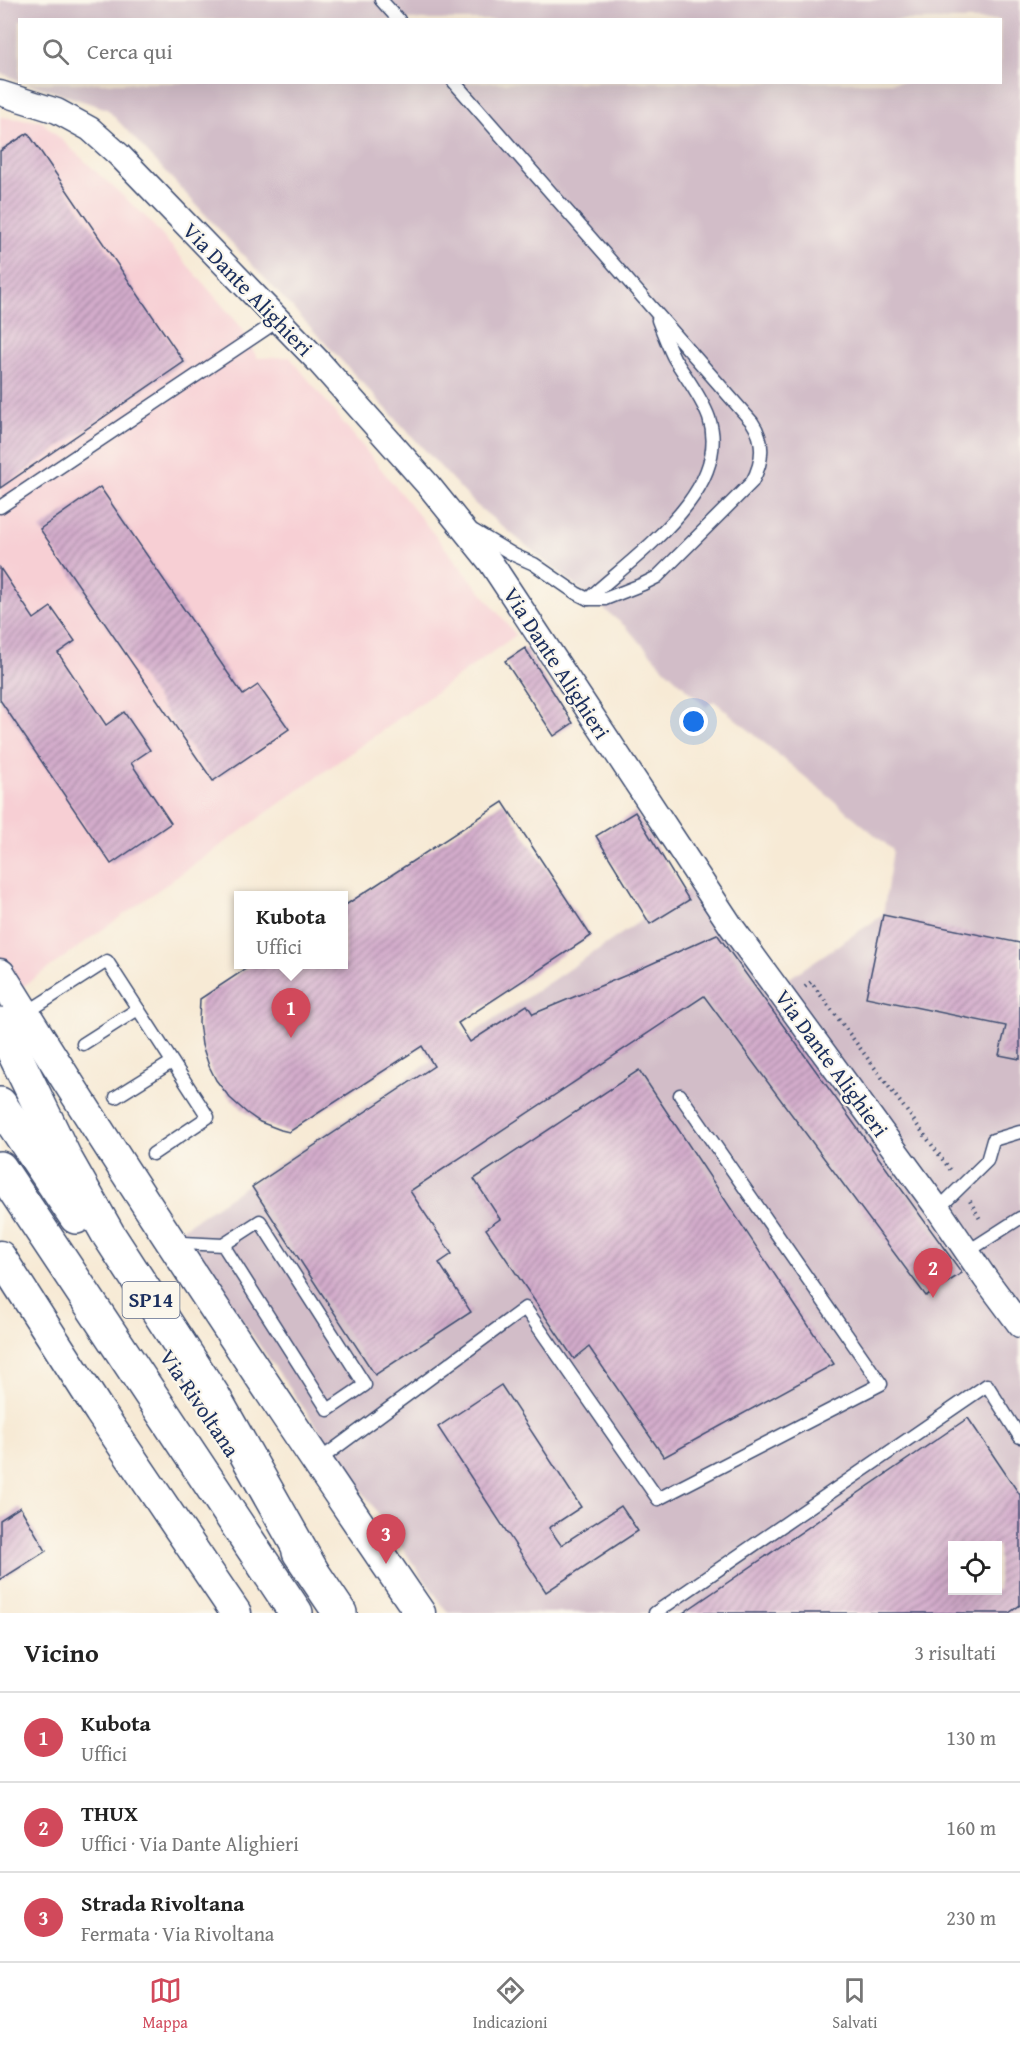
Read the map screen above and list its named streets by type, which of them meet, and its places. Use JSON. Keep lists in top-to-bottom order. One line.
{"streets":{"highway":["SP14","Via Rivoltana"],"street":["Via Dante Alighieri"]},"crossings":[["SP14","Via Rivoltana"]],"page":{"search":"Cerca qui","popup":["Kubota","Uffici"],"pins":["1","2","3"],"heading":["Vicino","3 risultati"],"list":[{"mark":"1","name":"Kubota","note":"Uffici","value":"130 m"},{"mark":"2","name":"THUX","note":"Uffici · Via Dante Alighieri","value":"160 m"},{"mark":"3","name":"Strada Rivoltana","note":"Fermata · Via Rivoltana","value":"230 m"}],"nav":["Mappa","Indicazioni","Salvati"]}}
